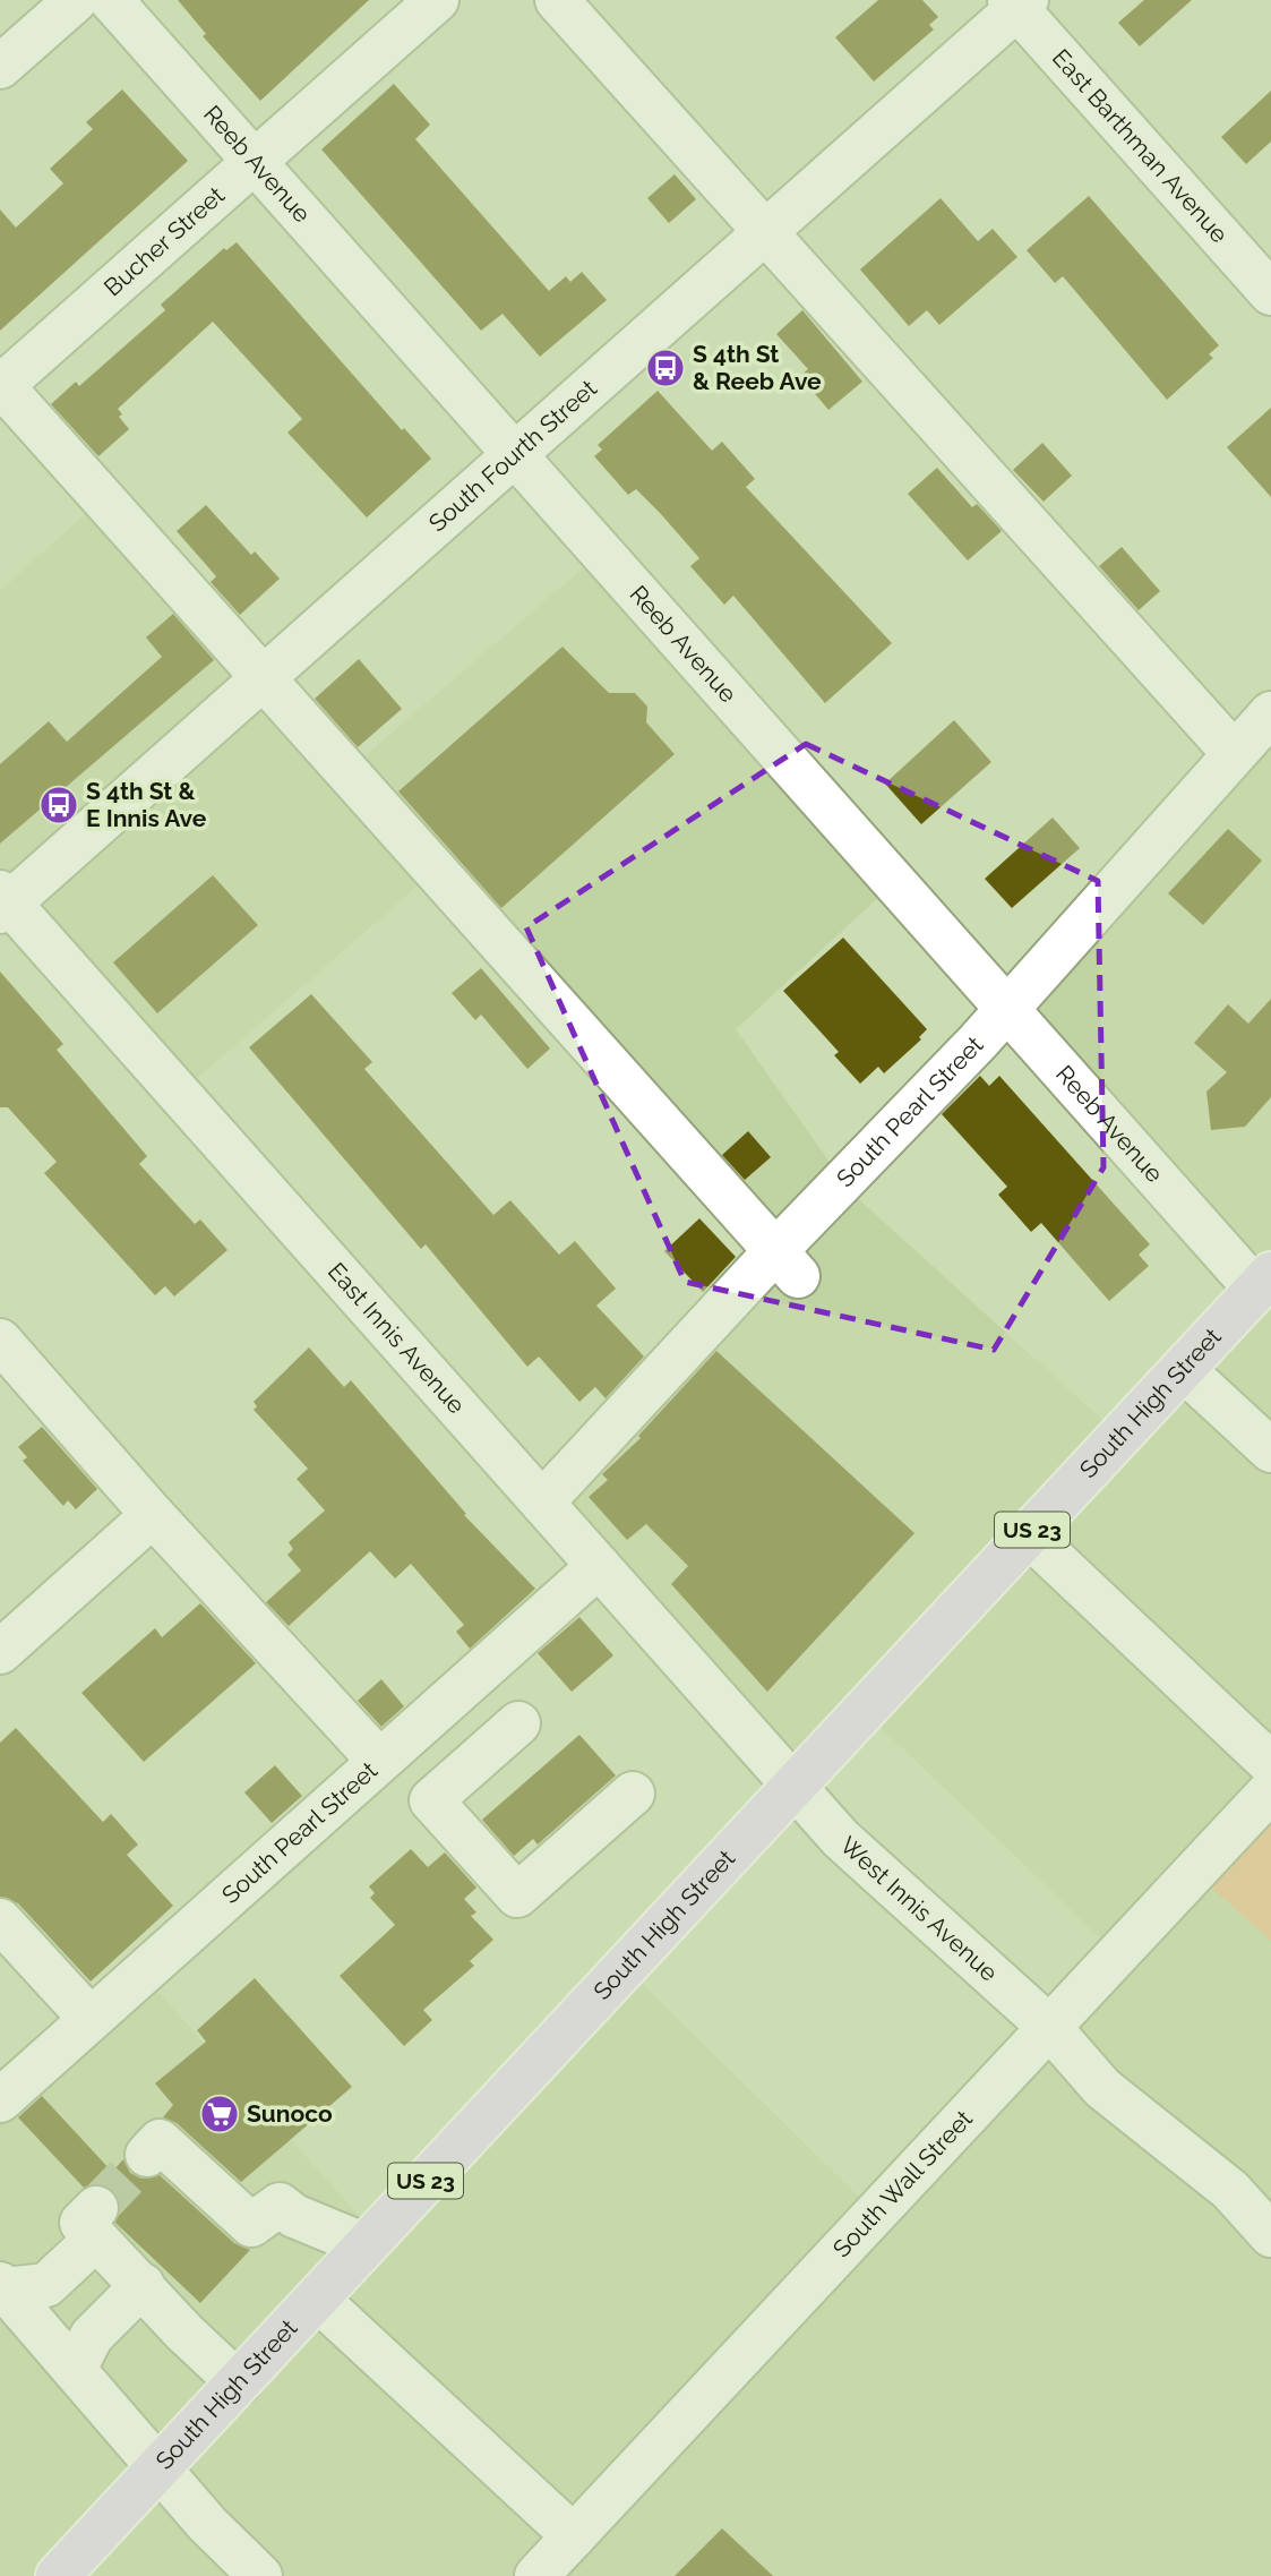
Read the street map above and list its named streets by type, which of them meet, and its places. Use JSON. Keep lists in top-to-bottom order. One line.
{"streets":{"main road":["South High Street","US 23"],"street":["East Barthman Avenue","Reeb Avenue","Bucher Street","South Fourth Street","South Pearl Street","East Innis Avenue","West Innis Avenue","South Wall Street"]},"crossings":[["East Barthman Avenue","South Fourth Street"],["Reeb Avenue","Bucher Street"],["Reeb Avenue","South Fourth Street"],["Reeb Avenue","South Pearl Street"],["Reeb Avenue","South High Street"],["South Fourth Street","East Innis Avenue"],["South Pearl Street","East Innis Avenue"],["East Innis Avenue","South High Street"],["East Innis Avenue","West Innis Avenue"],["South High Street","West Innis Avenue"],["West Innis Avenue","South Wall Street"]],"places":{"bus stop":["S 4th St & Reeb Ave","S 4th St & E Innis Ave"],"supermarket":["Sunoco"]}}
